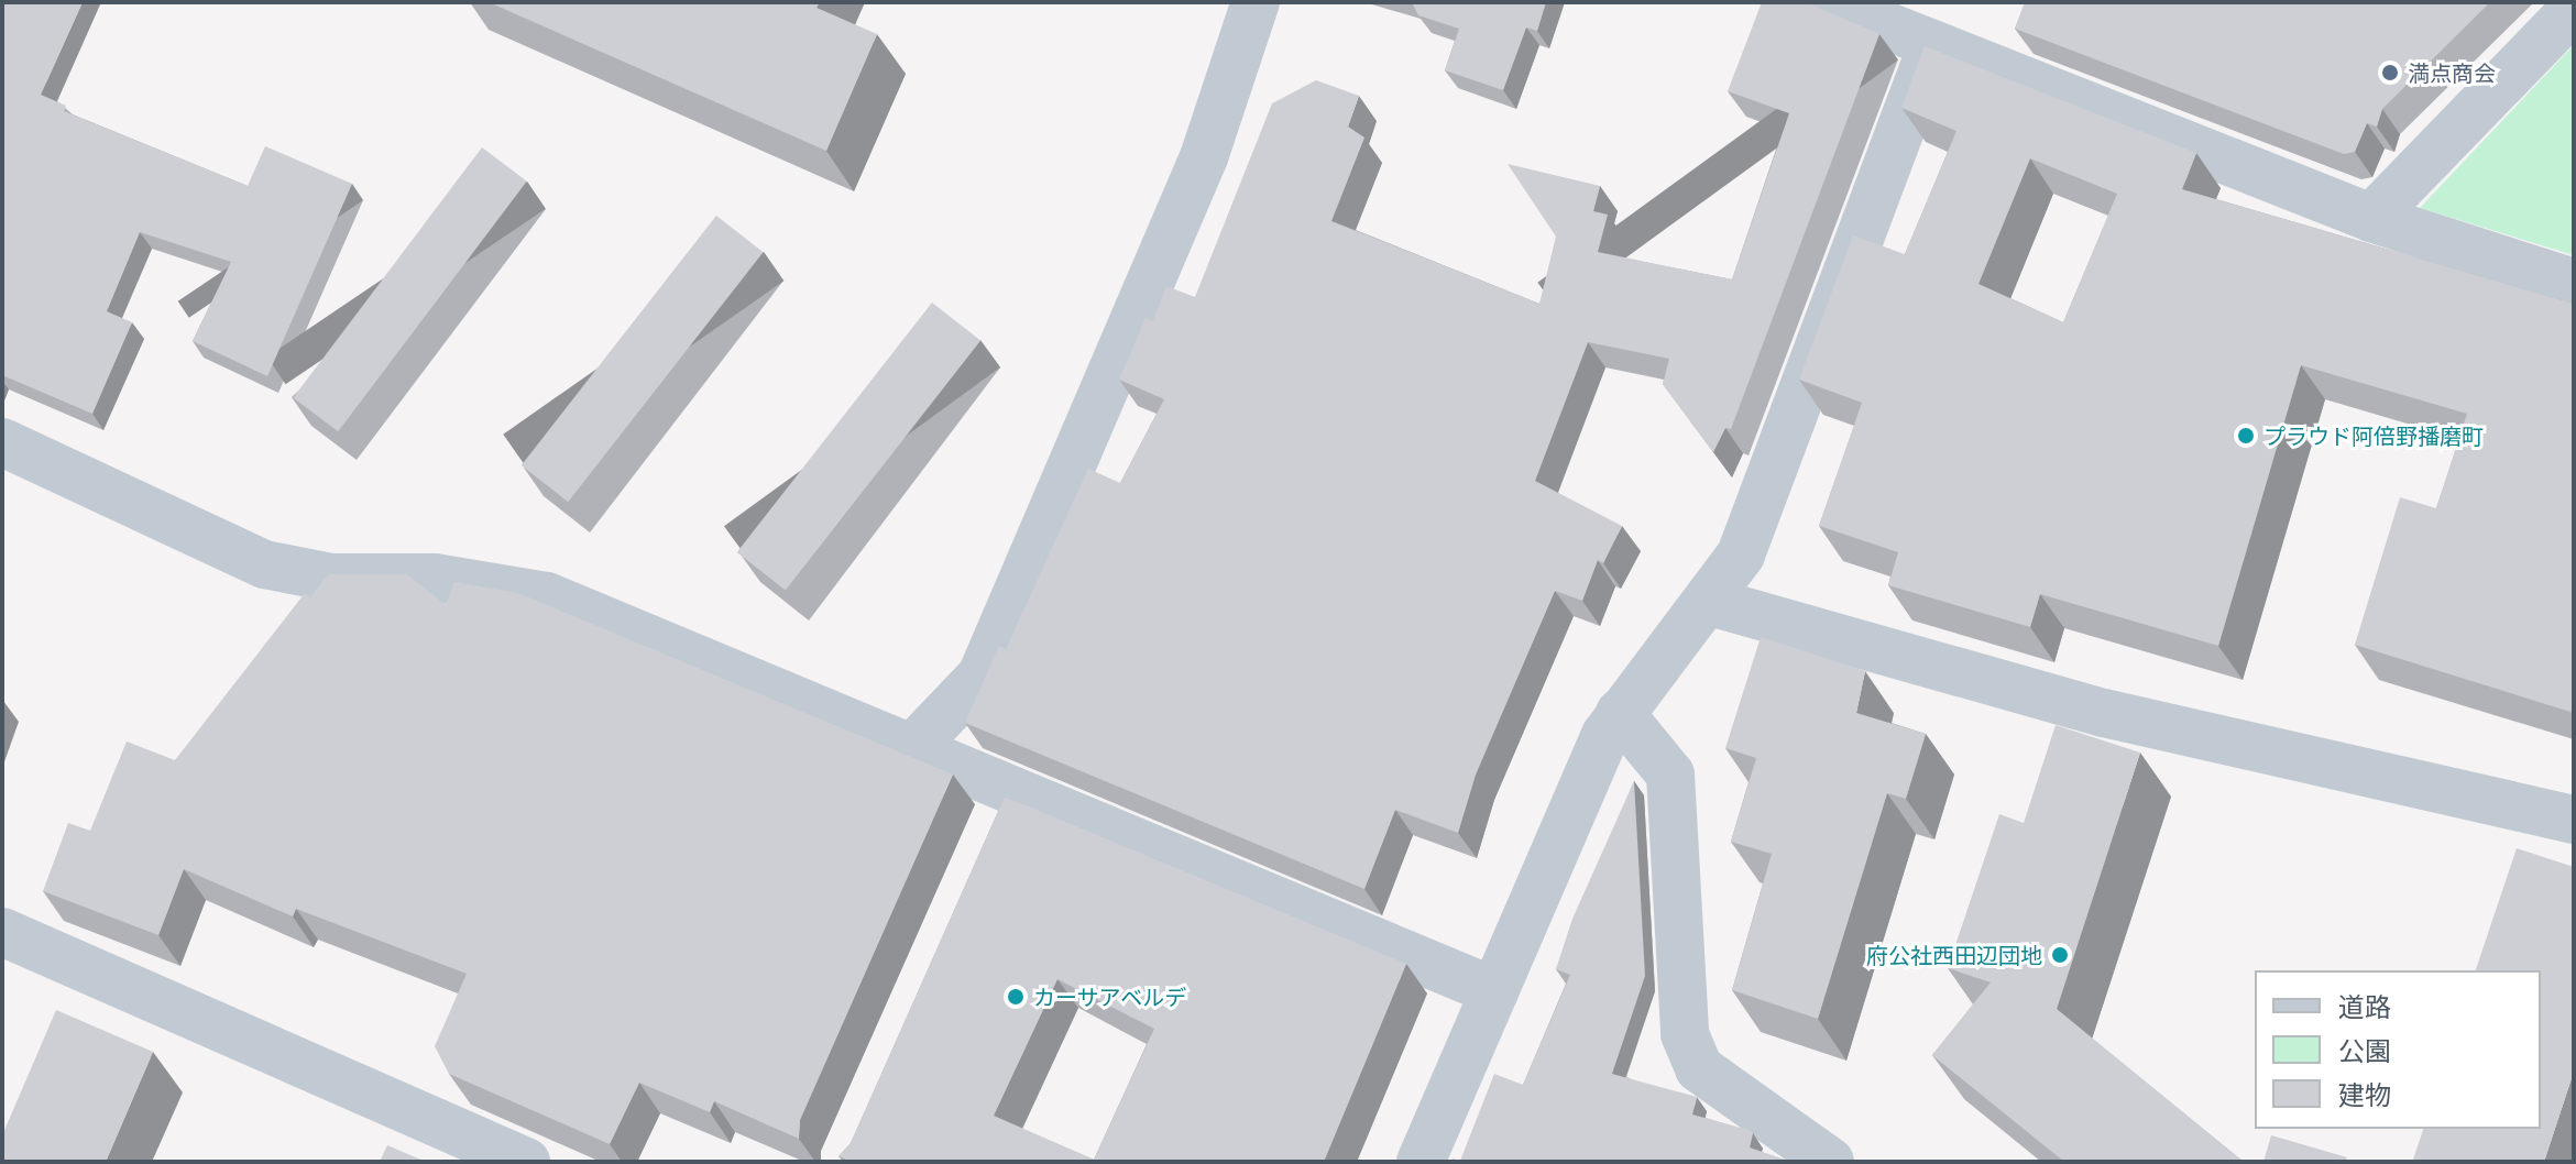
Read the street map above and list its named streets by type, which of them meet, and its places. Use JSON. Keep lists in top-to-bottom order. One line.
{"places":["満点商会","プラウド阿倍野播磨町","府公社西田辺団地","カーサアベルデ"],"legend":["道路","公園","建物"]}
